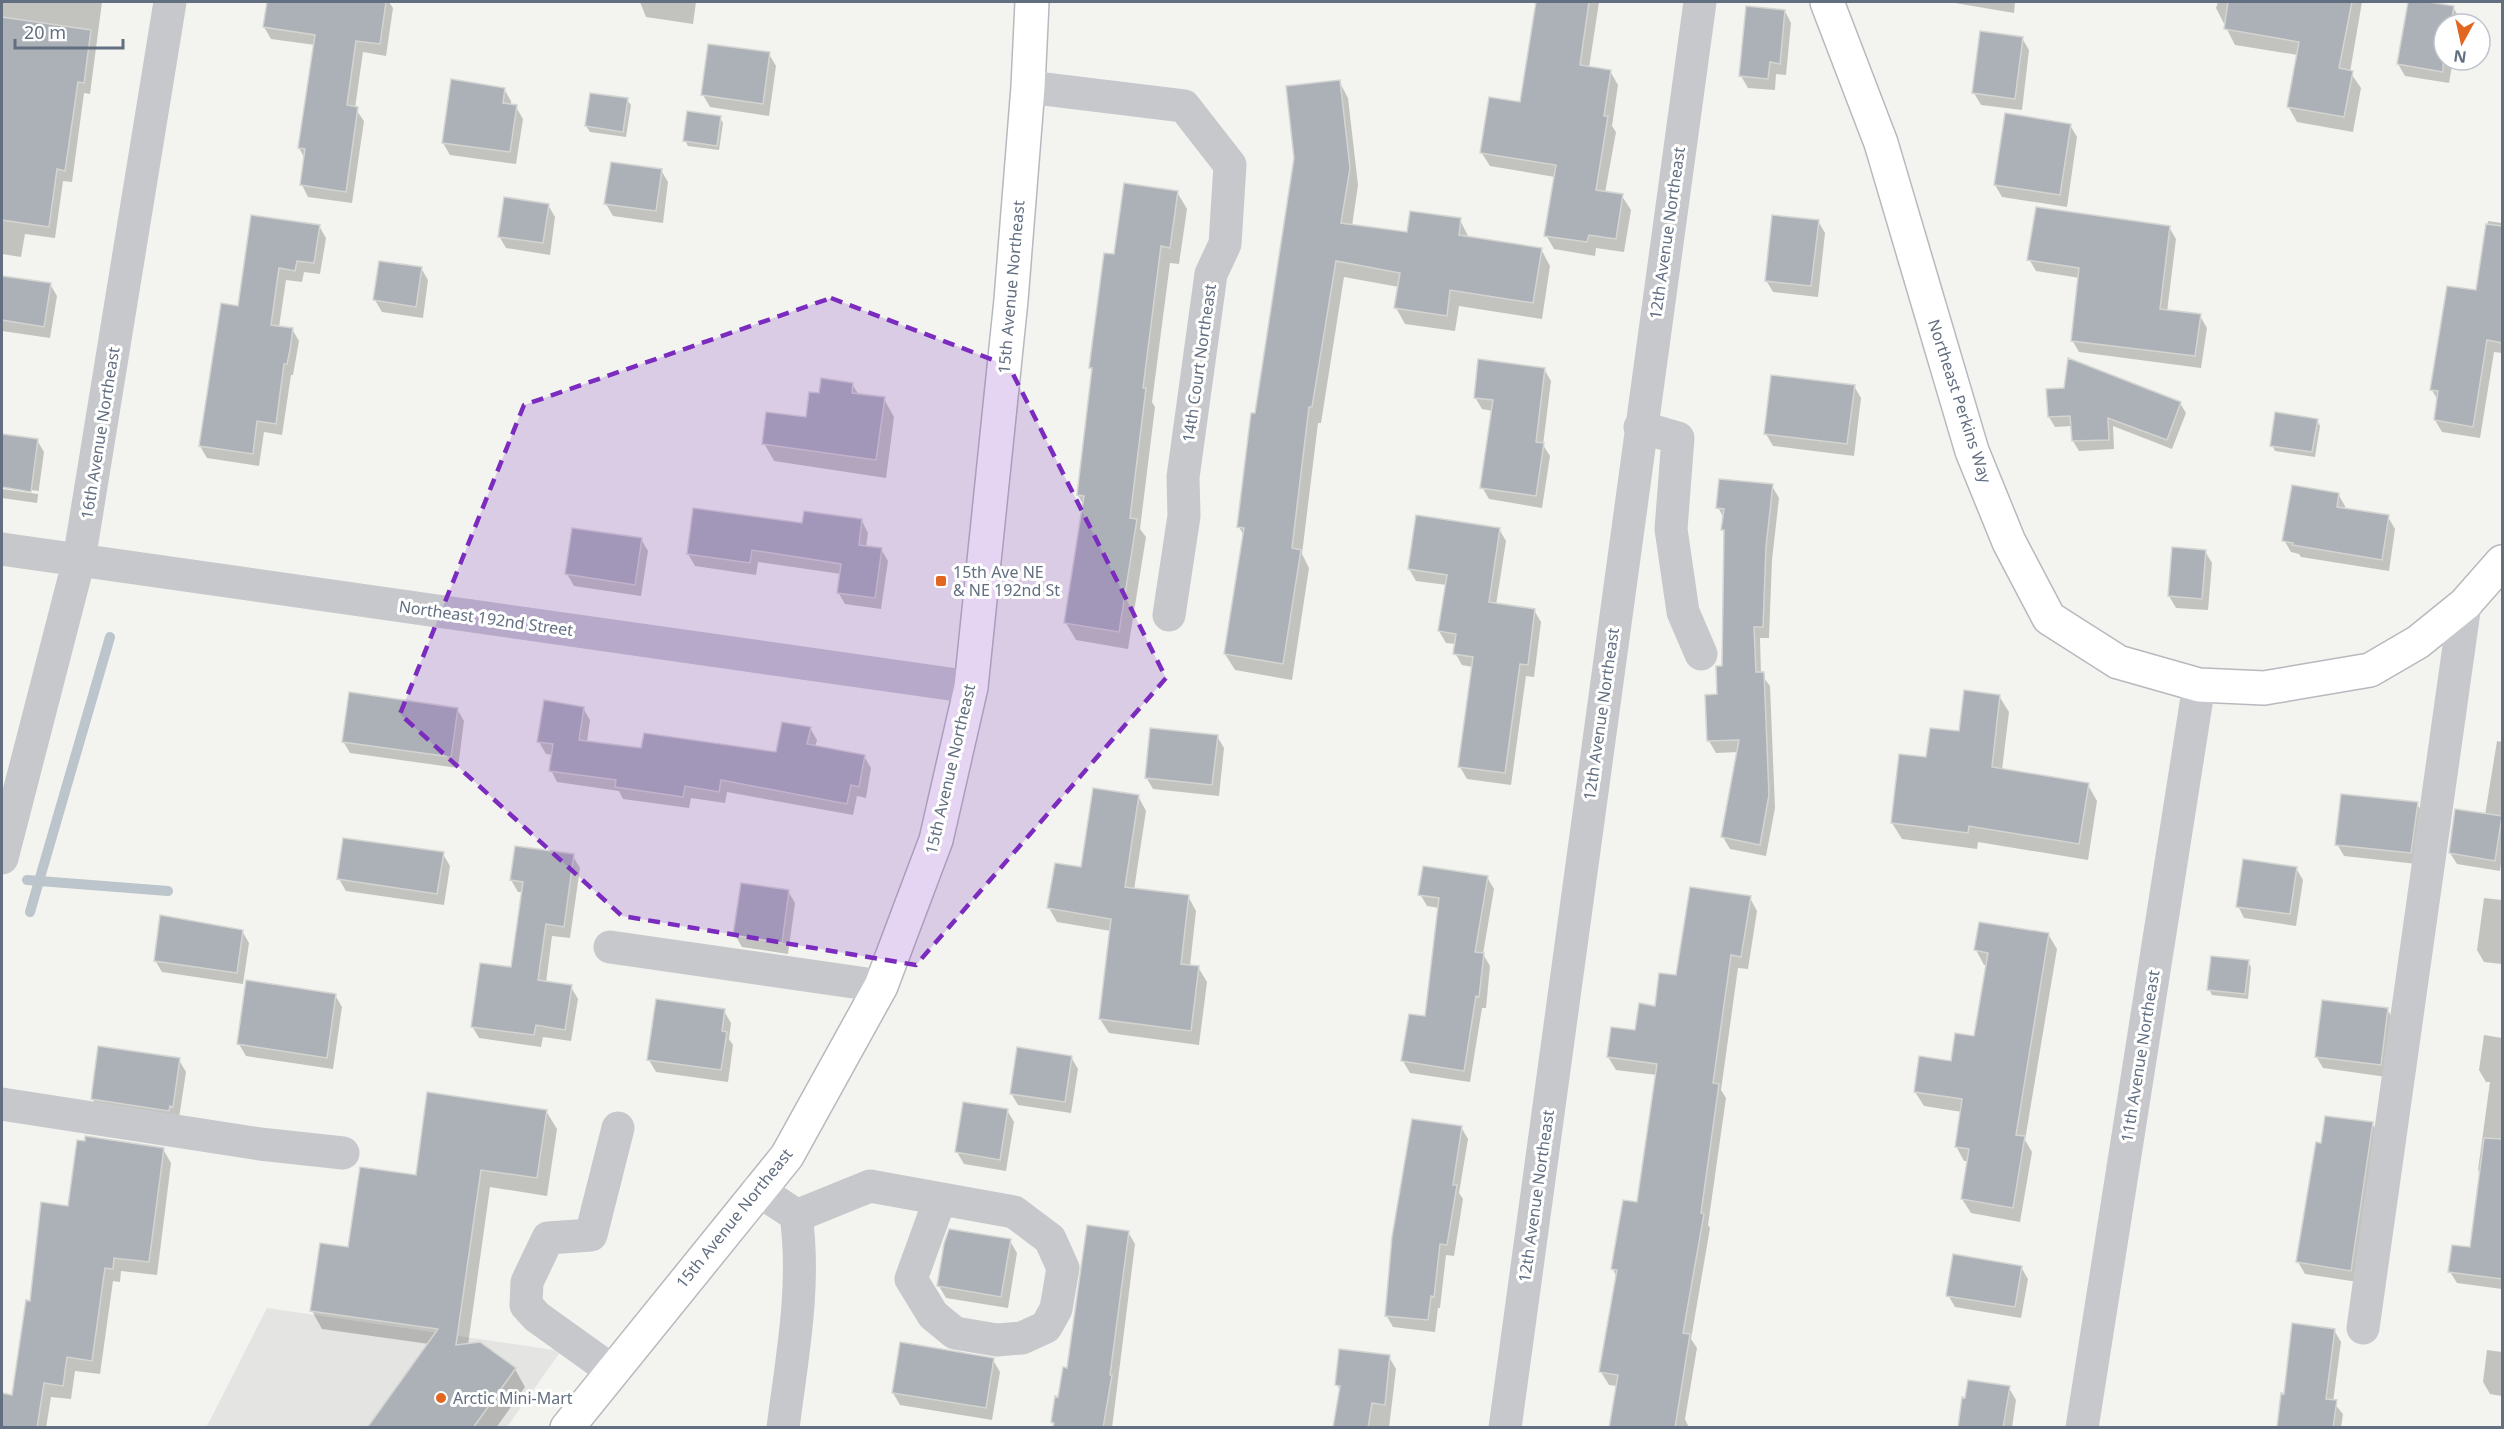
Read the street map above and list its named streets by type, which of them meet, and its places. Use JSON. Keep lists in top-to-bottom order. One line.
{"streets":{"main road":["15th Avenue Northeast","Northeast Perkins Way"],"street":["12th Avenue Northeast","14th Court Northeast","16th Avenue Northeast","Northeast 192nd Street","11th Avenue Northeast"]},"crossings":[["15th Avenue Northeast","14th Court Northeast"],["15th Avenue Northeast","Northeast 192nd Street"],["Northeast Perkins Way","11th Avenue Northeast"],["16th Avenue Northeast","Northeast 192nd Street"]],"places":{"transit":["15th Ave NE & NE 192nd St"],"other":["Arctic Mini-Mart"]},"scale_bar":"20 m","north":"bottom"}
